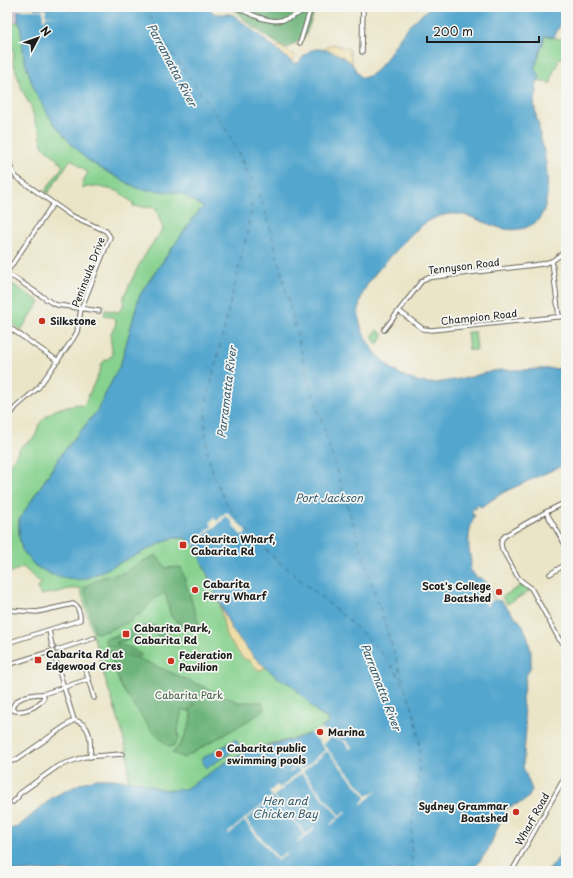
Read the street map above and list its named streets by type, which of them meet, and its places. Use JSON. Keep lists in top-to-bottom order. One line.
{"streets":{"street":["Tennyson Road","Peninsula Drive","Champion Road","Wharf Road"]},"crossings":[["Tennyson Road","Champion Road"]],"water":["Parramatta River","Port Jackson","Hen and Chicken Bay"],"parks":["Cabarita Park"],"places":{"other":["Silkstone","Cabarita Ferry Wharf","Scot's College Boatshed","Federation Pavilion","Marina","Cabarita public swimming pools","Sydney Grammar Boatshed"],"transit":["Cabarita Wharf, Cabarita Rd","Cabarita Park, Cabarita Rd","Cabarita Rd at Edgewood Cres"]},"scale_bar":"200 m","north":"top right"}
